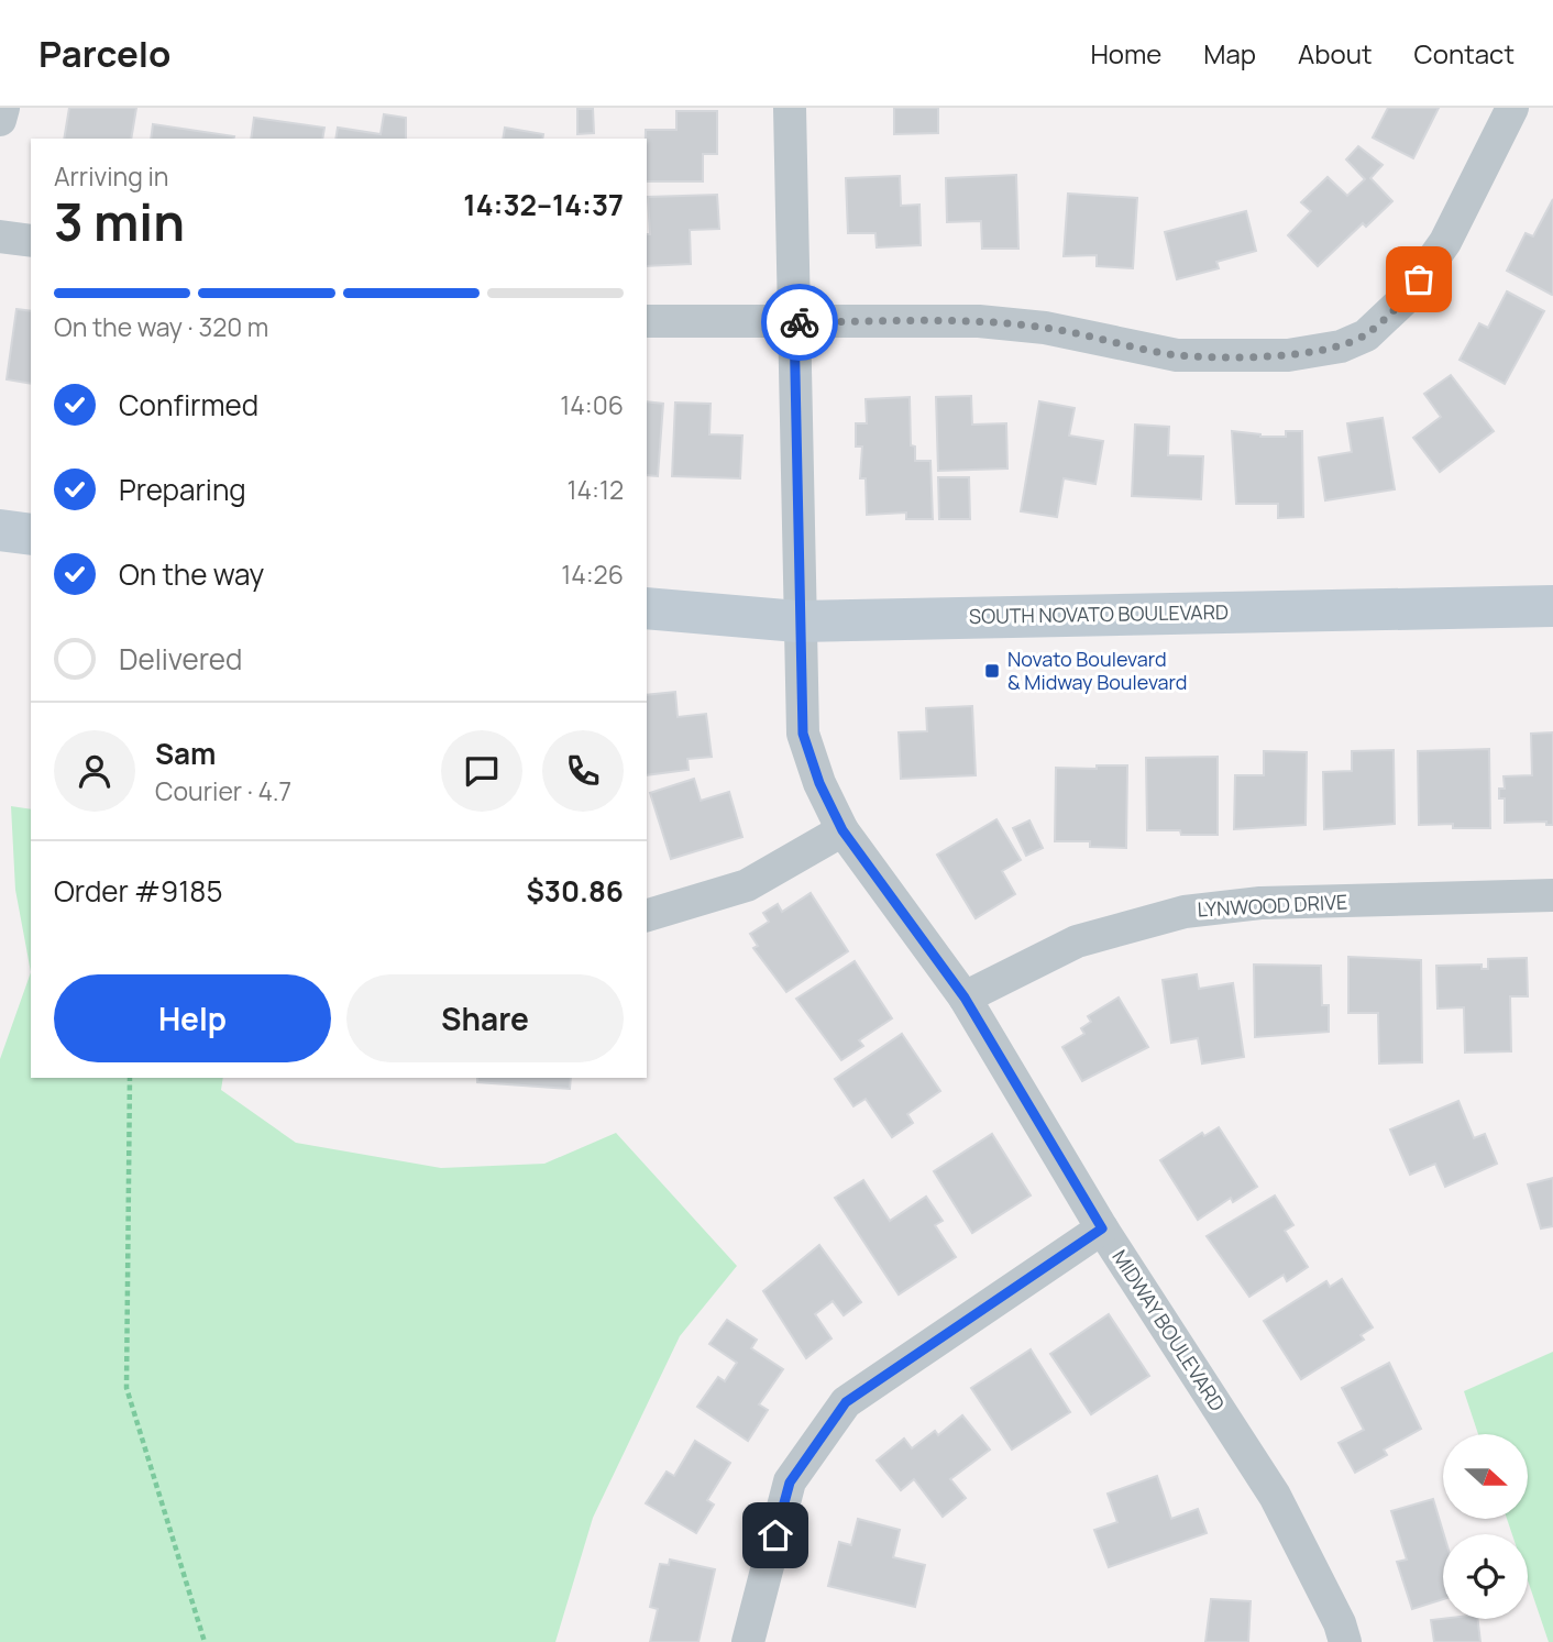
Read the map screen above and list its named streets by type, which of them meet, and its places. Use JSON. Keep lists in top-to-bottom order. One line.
{"streets":{"main road":["SOUTH NOVATO BOULEVARD"],"street":["LYNWOOD DRIVE","MIDWAY BOULEVARD"]},"crossings":[["SOUTH NOVATO BOULEVARD","MIDWAY BOULEVARD"],["LYNWOOD DRIVE","MIDWAY BOULEVARD"]],"places":{"transit":["Novato Boulevard & Midway Boulevard"]},"north":"right","page":{"header":"Parcelo","nav":["Home","Map","About","Contact"],"heading":["3 min","Arriving in","14:32–14:37"],"panel":["Sam","Courier · 4.7","Order #9185","$30.86"],"bar":"On the way · 320 m","list":[["Confirmed","14:06"],["Preparing","14:12"],["On the way","14:26"],"Delivered"],"buttons":["Help","Share"]}}
